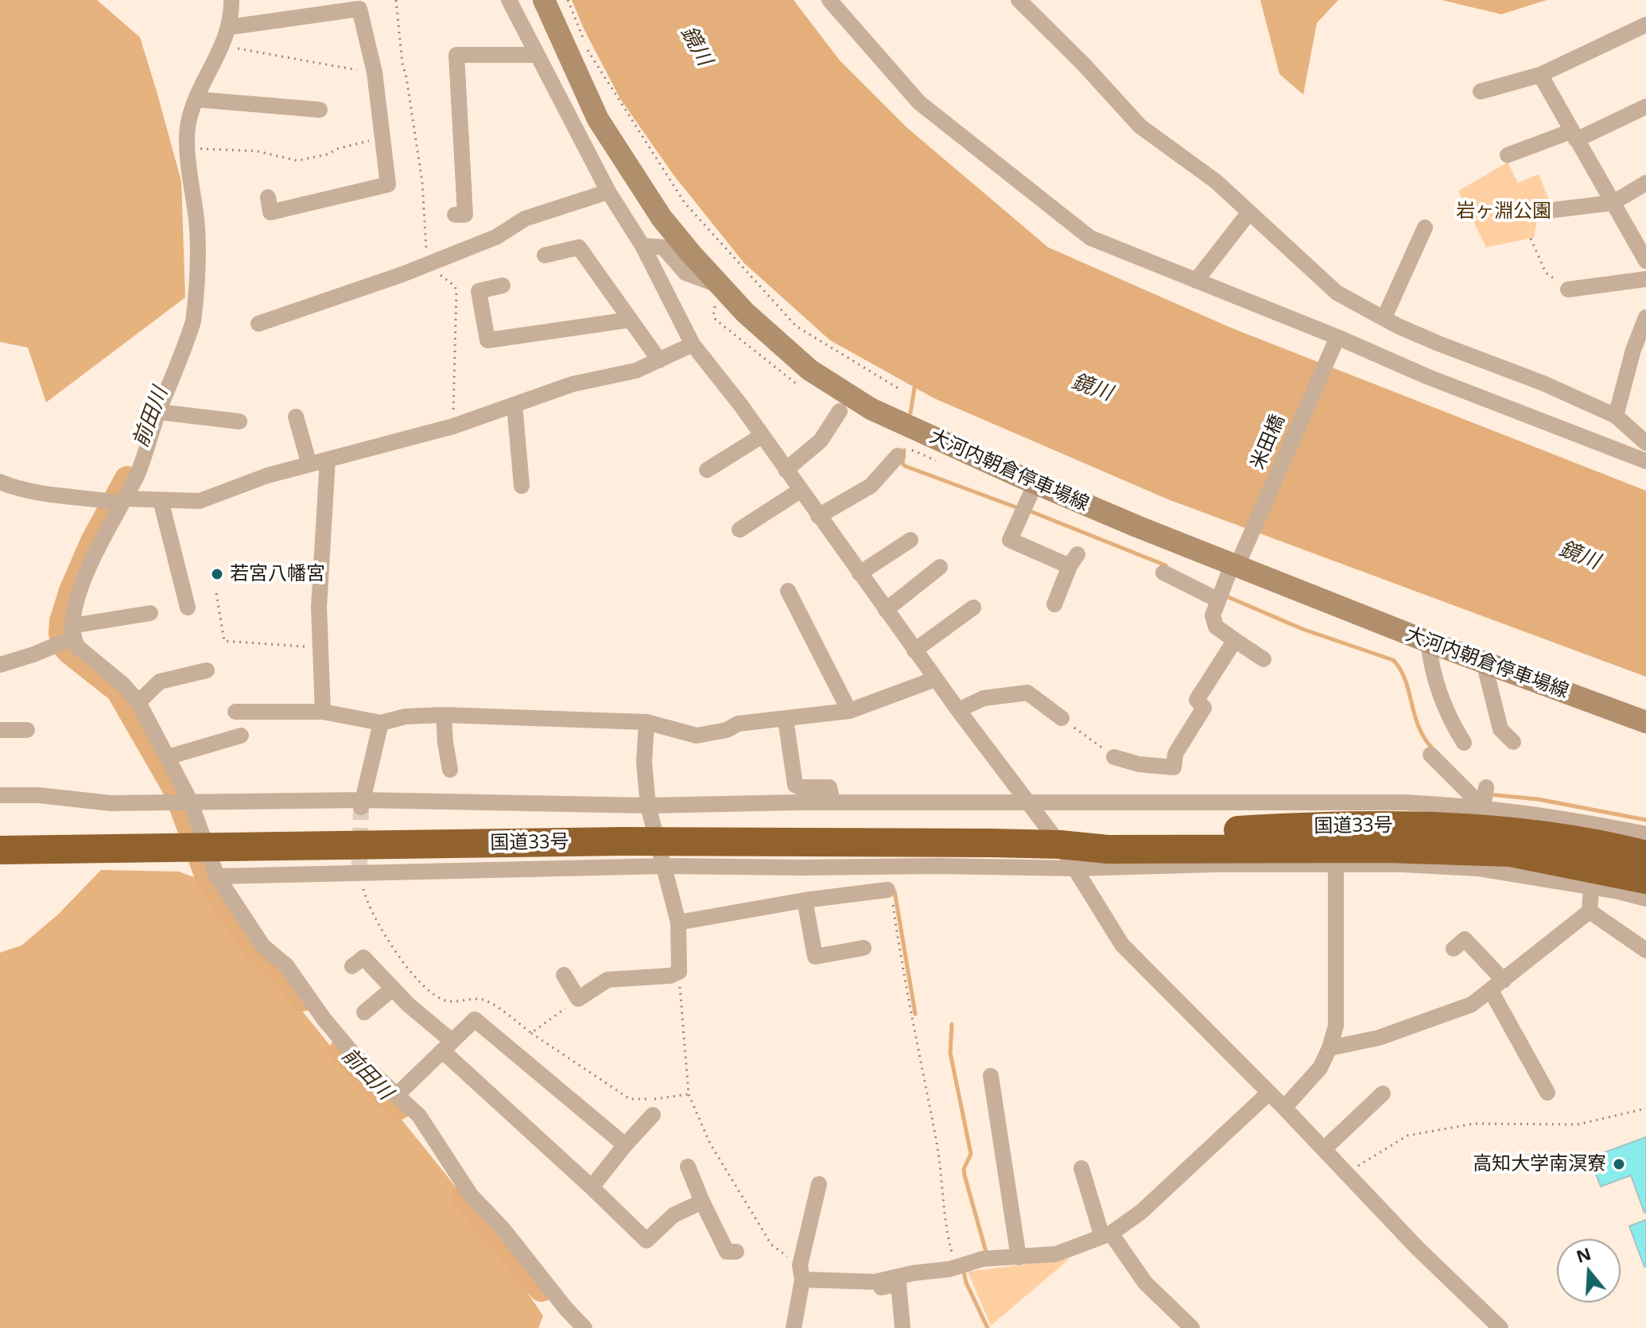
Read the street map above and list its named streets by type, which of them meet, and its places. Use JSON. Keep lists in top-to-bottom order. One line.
{"streets":{"highway":["国道33号"],"main road":["大河内朝倉停車場線"],"street":["米田橋"]},"crossings":[["米田橋","大河内朝倉停車場線"]],"water":["鏡川","前田川"],"parks":["岩ヶ淵公園"],"places":["若宮八幡宮","高知大学南溟寮"],"north":"top"}
